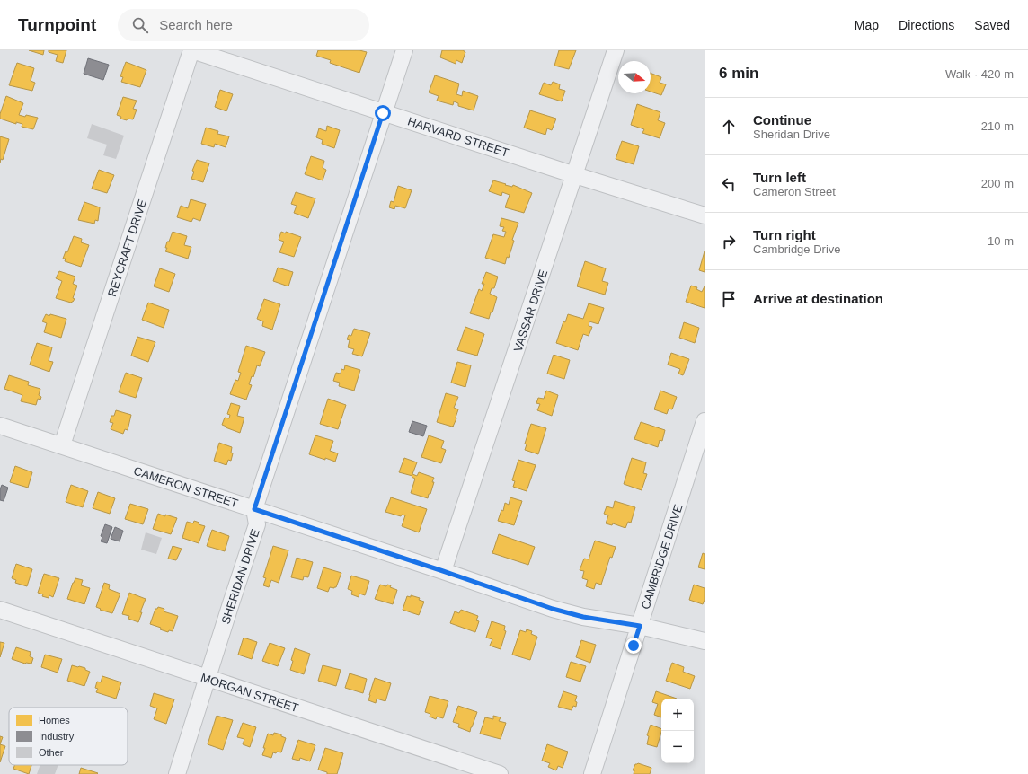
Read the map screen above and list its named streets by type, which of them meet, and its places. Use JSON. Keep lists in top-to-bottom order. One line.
{"streets":{"street":["HARVARD STREET","REYCRAFT DRIVE","VASSAR DRIVE","CAMERON STREET","CAMBRIDGE DRIVE","SHERIDAN DRIVE","MORGAN STREET"]},"crossings":[["HARVARD STREET","REYCRAFT DRIVE"],["HARVARD STREET","VASSAR DRIVE"],["HARVARD STREET","SHERIDAN DRIVE"],["REYCRAFT DRIVE","CAMERON STREET"],["VASSAR DRIVE","CAMERON STREET"],["CAMERON STREET","CAMBRIDGE DRIVE"],["CAMERON STREET","SHERIDAN DRIVE"],["SHERIDAN DRIVE","MORGAN STREET"]],"legend":["Homes","Industry","Other"],"north":"right","page":{"header":"Turnpoint","search":"Search here","nav":["Map","Directions","Saved"],"heading":["6 min","Walk · 420 m"],"list":[["Continue","Sheridan Drive","210 m"],["Turn left","Cameron Street","200 m"],["Turn right","Cambridge Drive","10 m"],"Arrive at destination"],"map_buttons":["+","−"]}}
